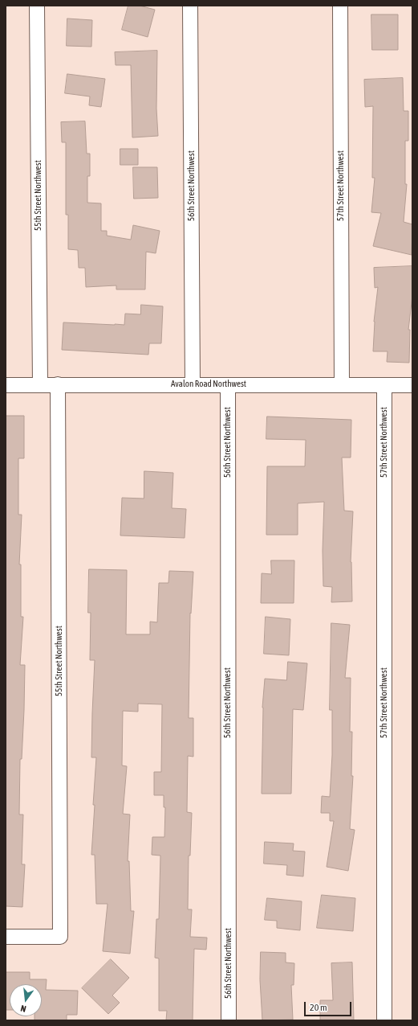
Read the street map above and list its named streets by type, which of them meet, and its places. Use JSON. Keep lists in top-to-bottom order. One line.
{"streets":{"street":["56th Street Northwest","57th Street Northwest","55th Street Northwest","Avalon Road Northwest"]},"crossings":[["56th Street Northwest","Avalon Road Northwest"],["57th Street Northwest","Avalon Road Northwest"],["55th Street Northwest","Avalon Road Northwest"]],"scale_bar":"20 m","north":"bottom"}
